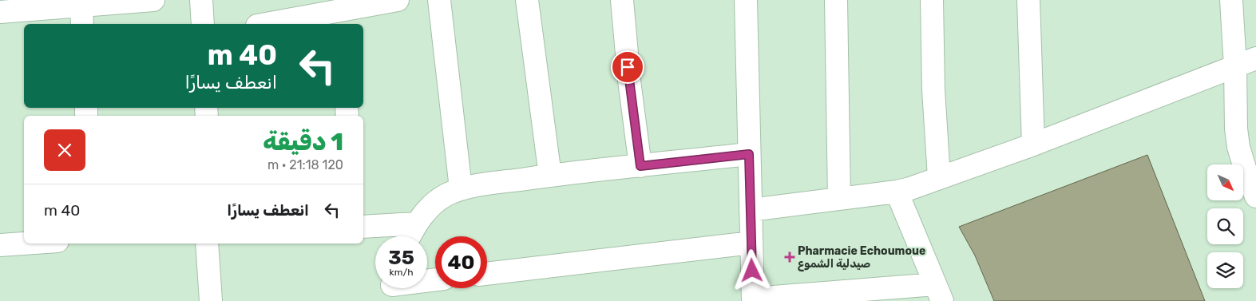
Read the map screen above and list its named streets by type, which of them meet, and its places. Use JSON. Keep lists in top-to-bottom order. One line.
{"places":{"health":["Pharmacie Echoumoue صيدلية الشموع"]},"north":"bottom right","page":{"turn":["40 m","انعطف يسارًا"],"heading":["1 دقيقة","120 m · 21:18"],"list":[{"name":"انعطف يسارًا","value":"40 m"}],"speed":"35 km/h","limit":"40"}}
